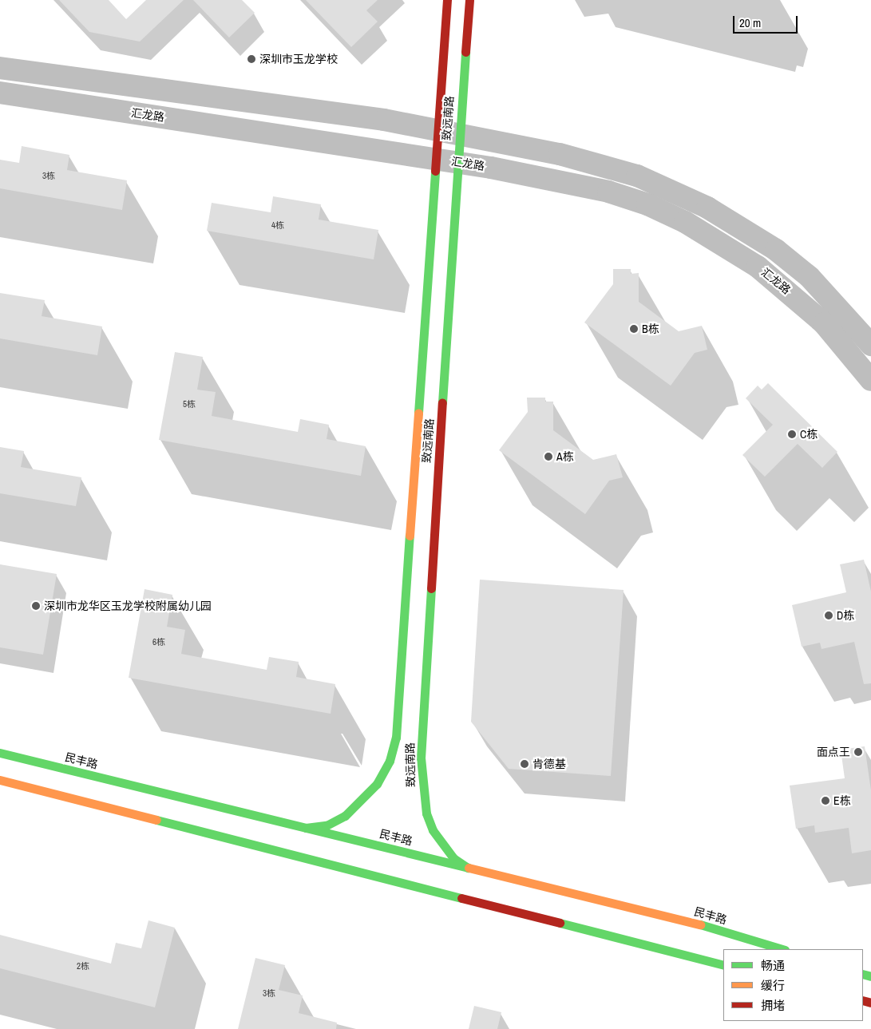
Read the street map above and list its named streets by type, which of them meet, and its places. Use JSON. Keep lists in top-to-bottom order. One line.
{"streets":{"street":["汇龙路","致远南路","民丰路"]},"crossings":[["汇龙路","致远南路"],["致远南路","民丰路"]],"places":["深圳市玉龙学校","B栋","C栋","A栋","深圳市龙华区玉龙学校附属幼儿园","D栋","面点王","肯德基","E栋"],"house_numbers":["3栋","4栋","5栋","6栋","2栋","3栋"],"legend":["畅通","缓行","拥堵"],"scale_bar":"20 m"}
